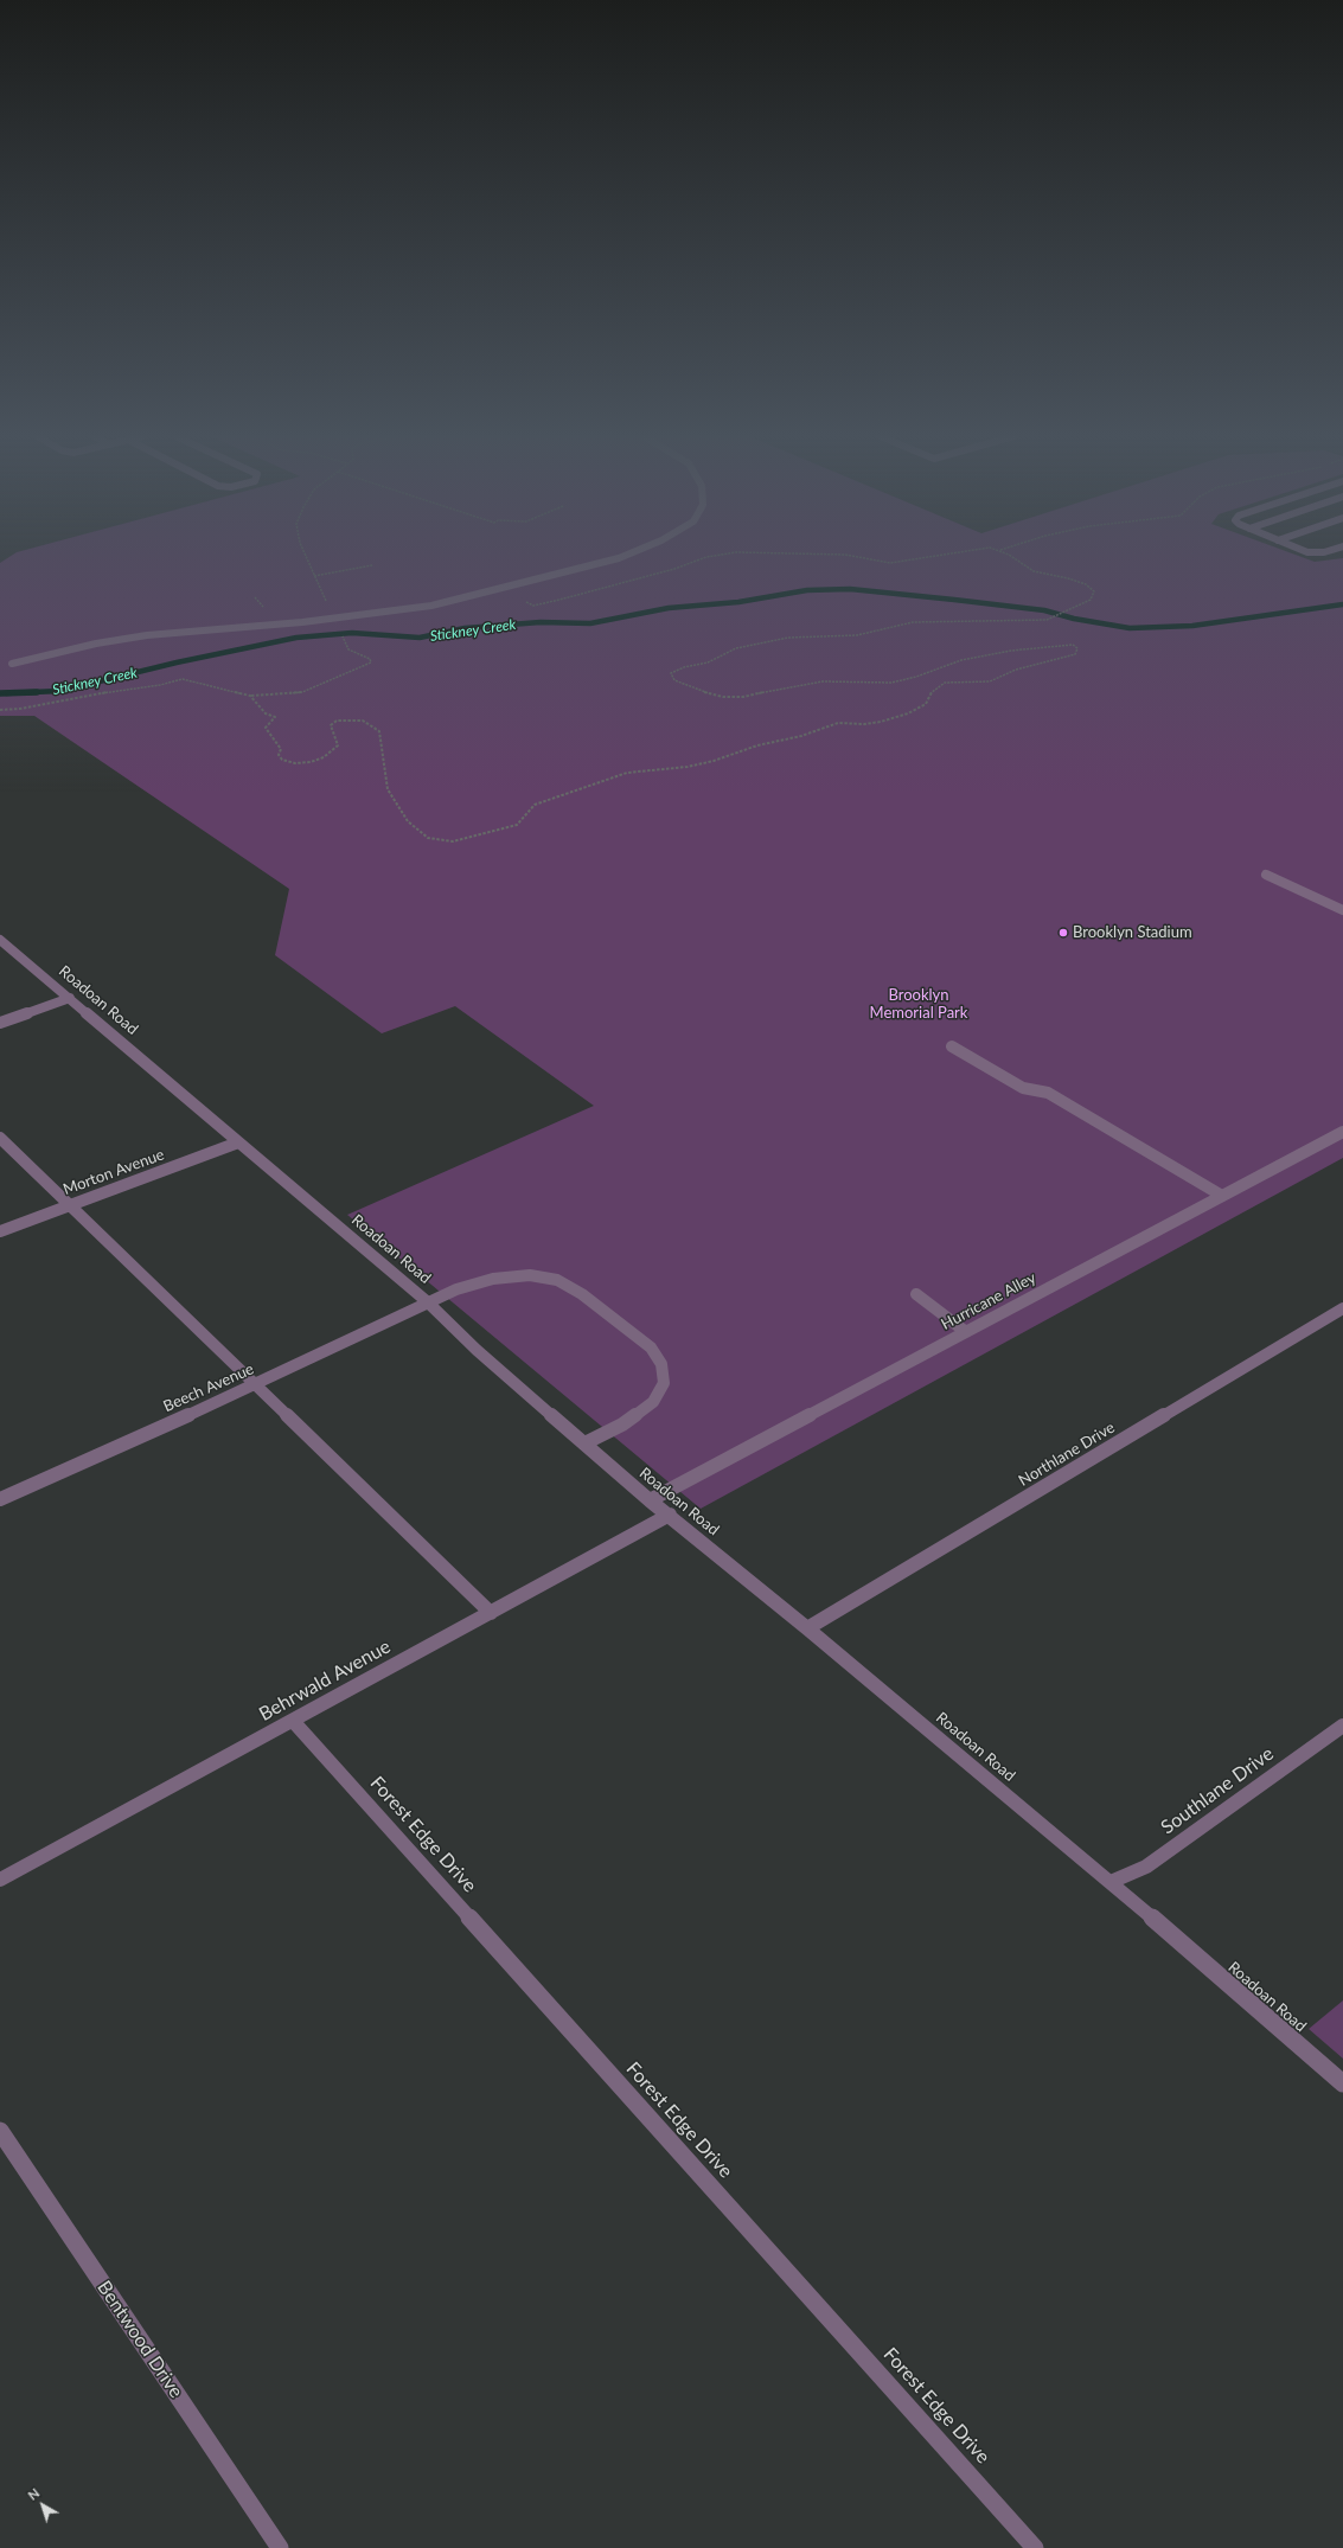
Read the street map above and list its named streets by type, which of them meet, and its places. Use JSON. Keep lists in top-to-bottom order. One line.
{"streets":{"street":["Roadoan Road","Morton Avenue","Hurricane Alley","Beech Avenue","Northlane Drive","Behrwald Avenue","Southlane Drive","Forest Edge Drive","Bentwood Drive"]},"crossings":[["Roadoan Road","Morton Avenue"],["Roadoan Road","Hurricane Alley"],["Roadoan Road","Beech Avenue"],["Roadoan Road","Northlane Drive"],["Roadoan Road","Behrwald Avenue"],["Roadoan Road","Southlane Drive"],["Behrwald Avenue","Forest Edge Drive"]],"water":["Stickney Creek"],"parks":["Brooklyn Memorial Park"],"places":["Brooklyn Stadium"],"north":"top left"}
